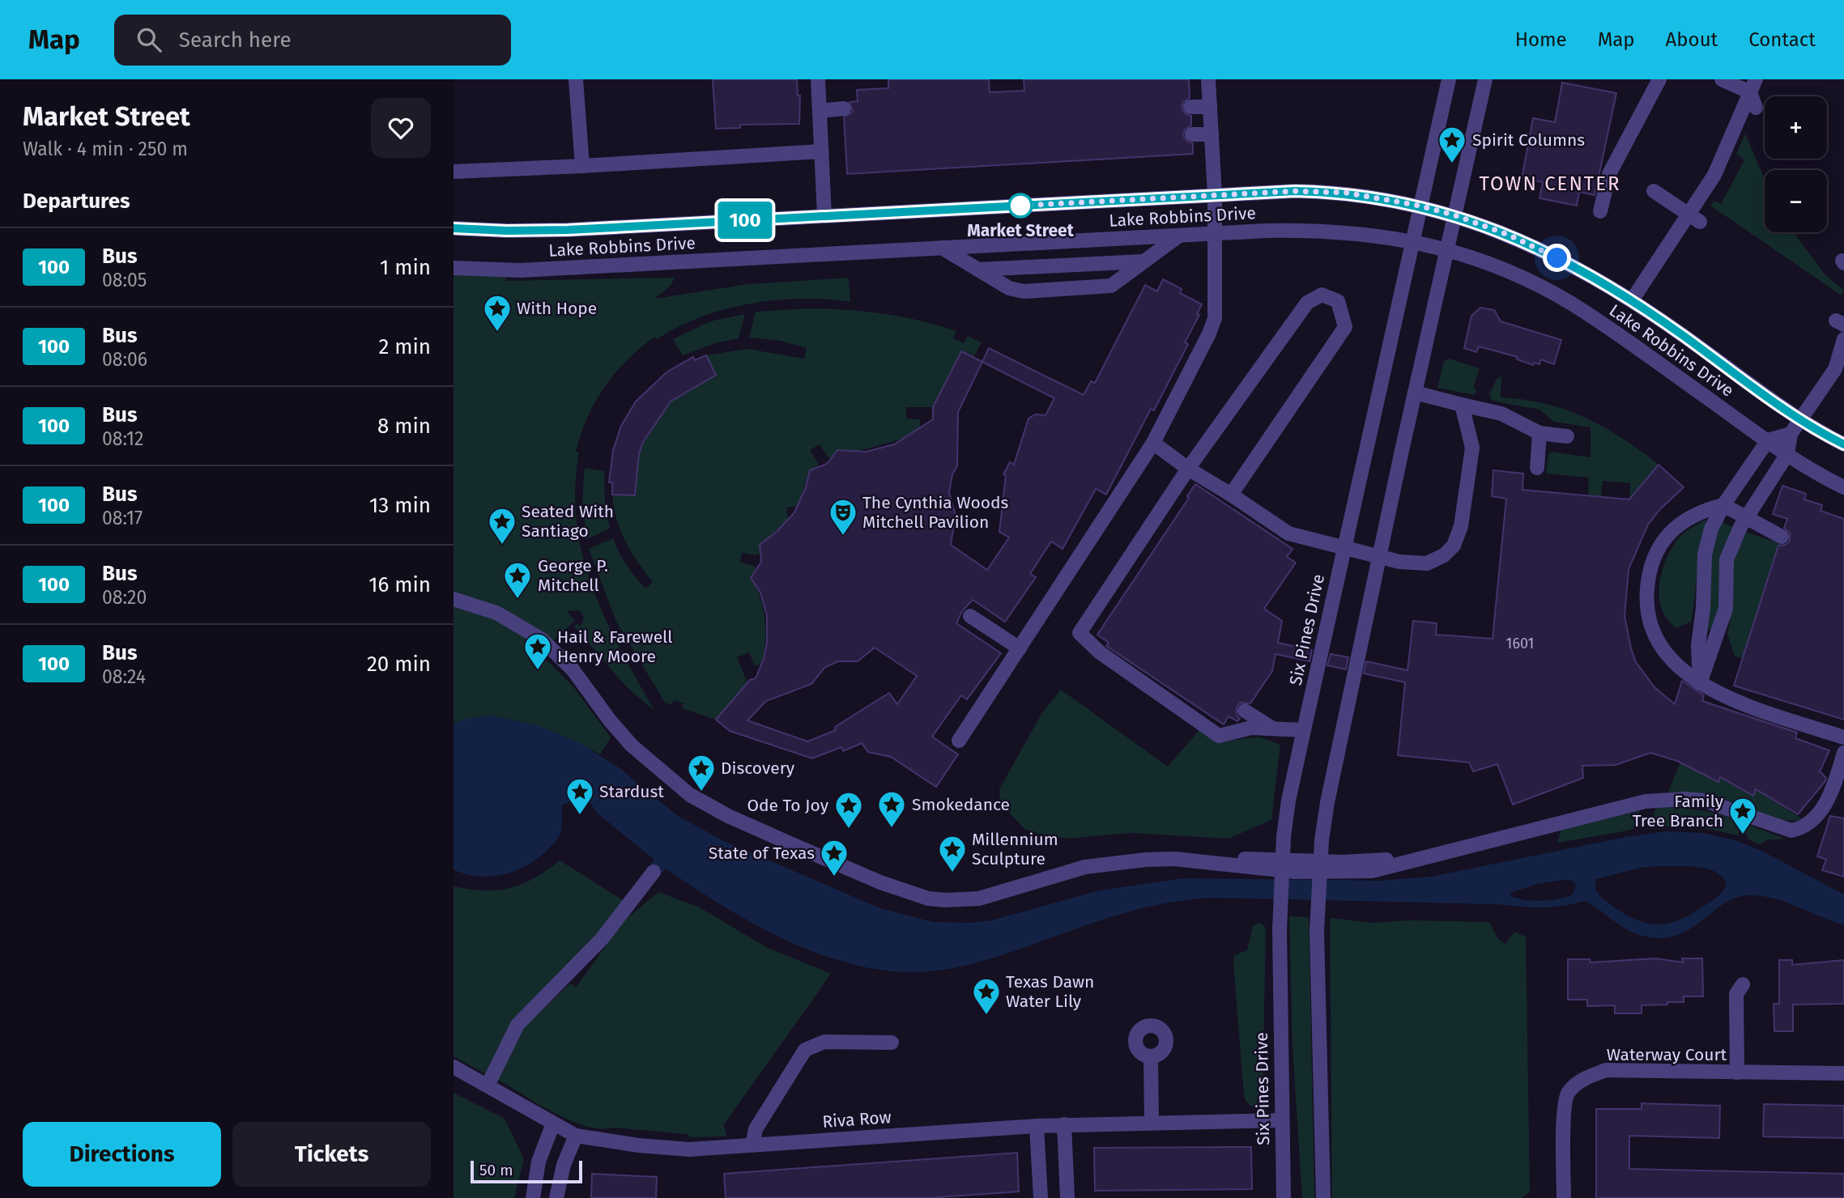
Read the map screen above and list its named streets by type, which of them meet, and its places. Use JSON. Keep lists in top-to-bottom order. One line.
{"streets":{"street":["Lake Robbins Drive","Six Pines Drive","Waterway Court","Riva Row"]},"crossings":[["Lake Robbins Drive","Six Pines Drive"],["Six Pines Drive","Riva Row"]],"districts":["TOWN CENTER"],"places":{"place":["Spirit Columns","With Hope","Seated With Santiago","George P. Mitchell","Hail & Farewell Henry Moore","Discovery","Stardust","Smokedance","Ode To Joy","Family Tree Branch","Millennium Sculpture","State of Texas","Texas Dawn Water Lily"],"other":["Market Street"],"theatre":["The Cynthia Woods Mitchell Pavilion"]},"lines":["bus line 100"],"house_numbers":["1601"],"scale_bar":"50 m","page":{"header":"Map","search":"Search here","nav":["Home","Map","About","Contact"],"heading":[["Market Street","Walk · 4 min · 250 m"],"Departures"],"on_map":"100","map_buttons":["+","−"],"list":[{"mark":"100","name":"Bus","note":"08:05","value":"1 min"},{"mark":"100","name":"Bus","note":"08:06","value":"2 min"},{"mark":"100","name":"Bus","note":"08:12","value":"8 min"},{"mark":"100","name":"Bus","note":"08:17","value":"13 min"},{"mark":"100","name":"Bus","note":"08:20","value":"16 min"},{"mark":"100","name":"Bus","note":"08:24","value":"20 min"}],"buttons":["Directions","Tickets"],"scale":"50 m"}}
